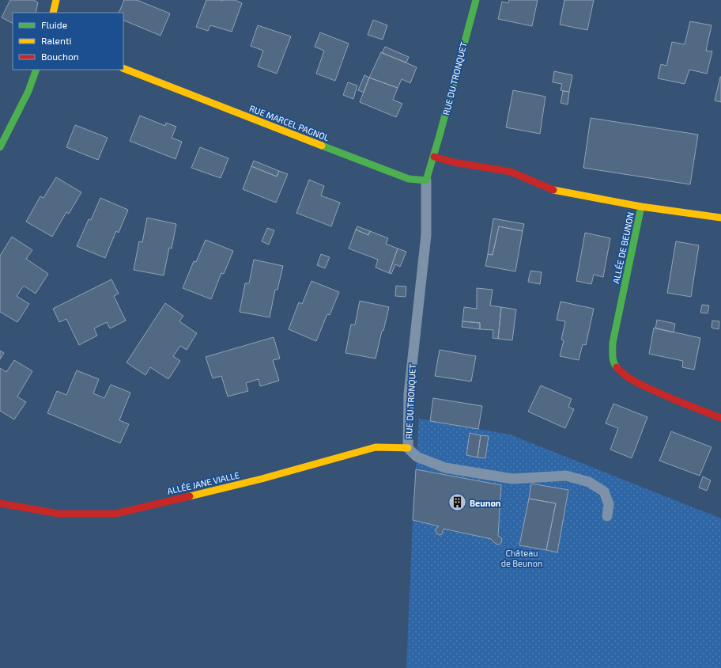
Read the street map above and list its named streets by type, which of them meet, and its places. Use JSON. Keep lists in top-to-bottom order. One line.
{"streets":{"street":["RUE DU TRONQUET","RUE MARCEL PAGNOL","ALLÉE DE BEUNON","ALLÉE JANE VIALLE"]},"crossings":[["RUE DU TRONQUET","RUE MARCEL PAGNOL"],["RUE DU TRONQUET","ALLÉE DE BEUNON"],["RUE DU TRONQUET","ALLÉE JANE VIALLE"]],"parks":["Château de Beunon"],"places":{"building":["Beunon"]},"legend":["Fluide","Ralenti","Bouchon"]}
